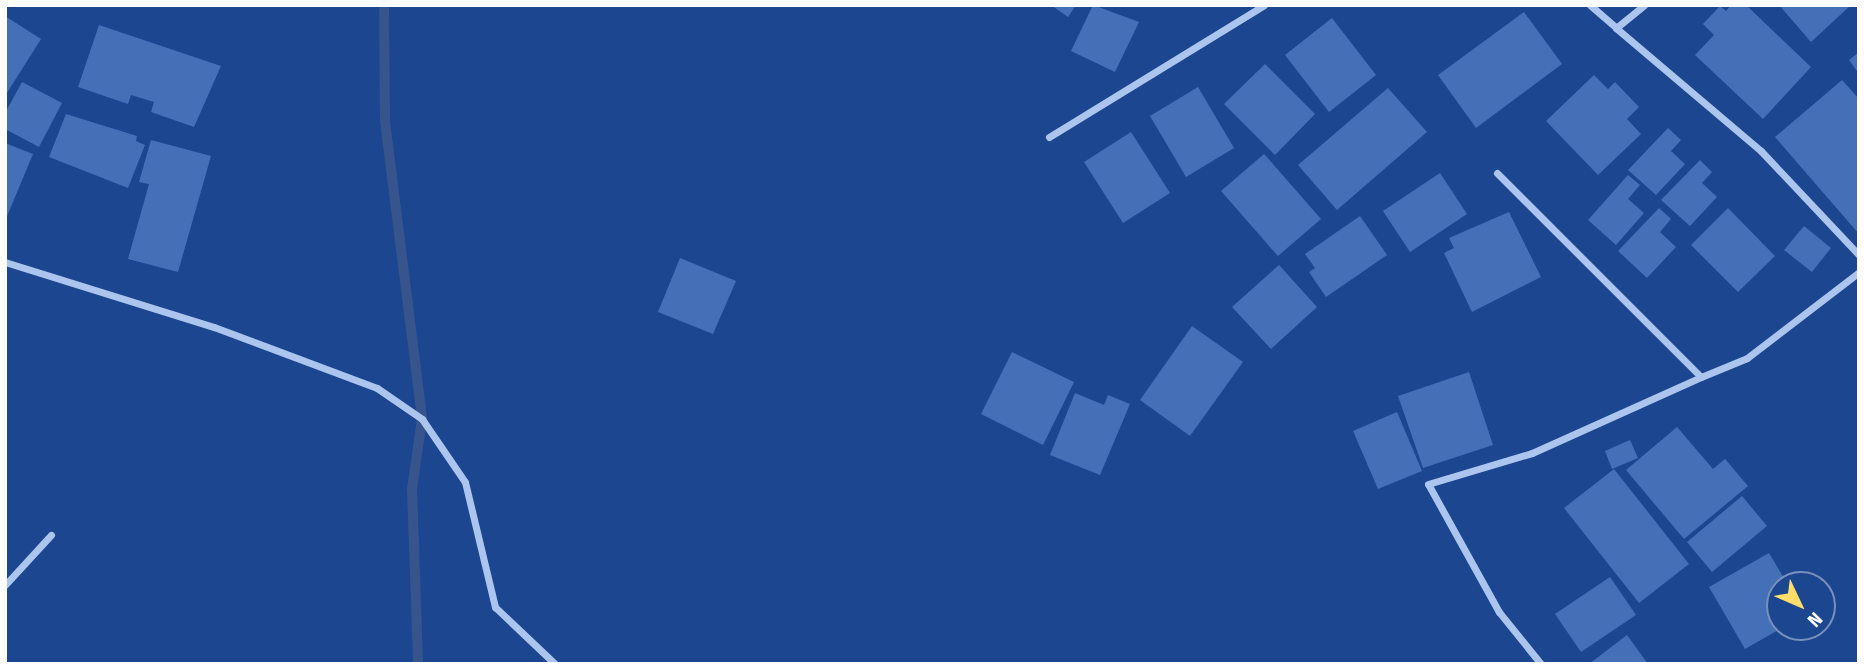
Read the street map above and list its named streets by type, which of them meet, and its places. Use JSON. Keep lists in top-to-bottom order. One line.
{"north":"bottom right"}
